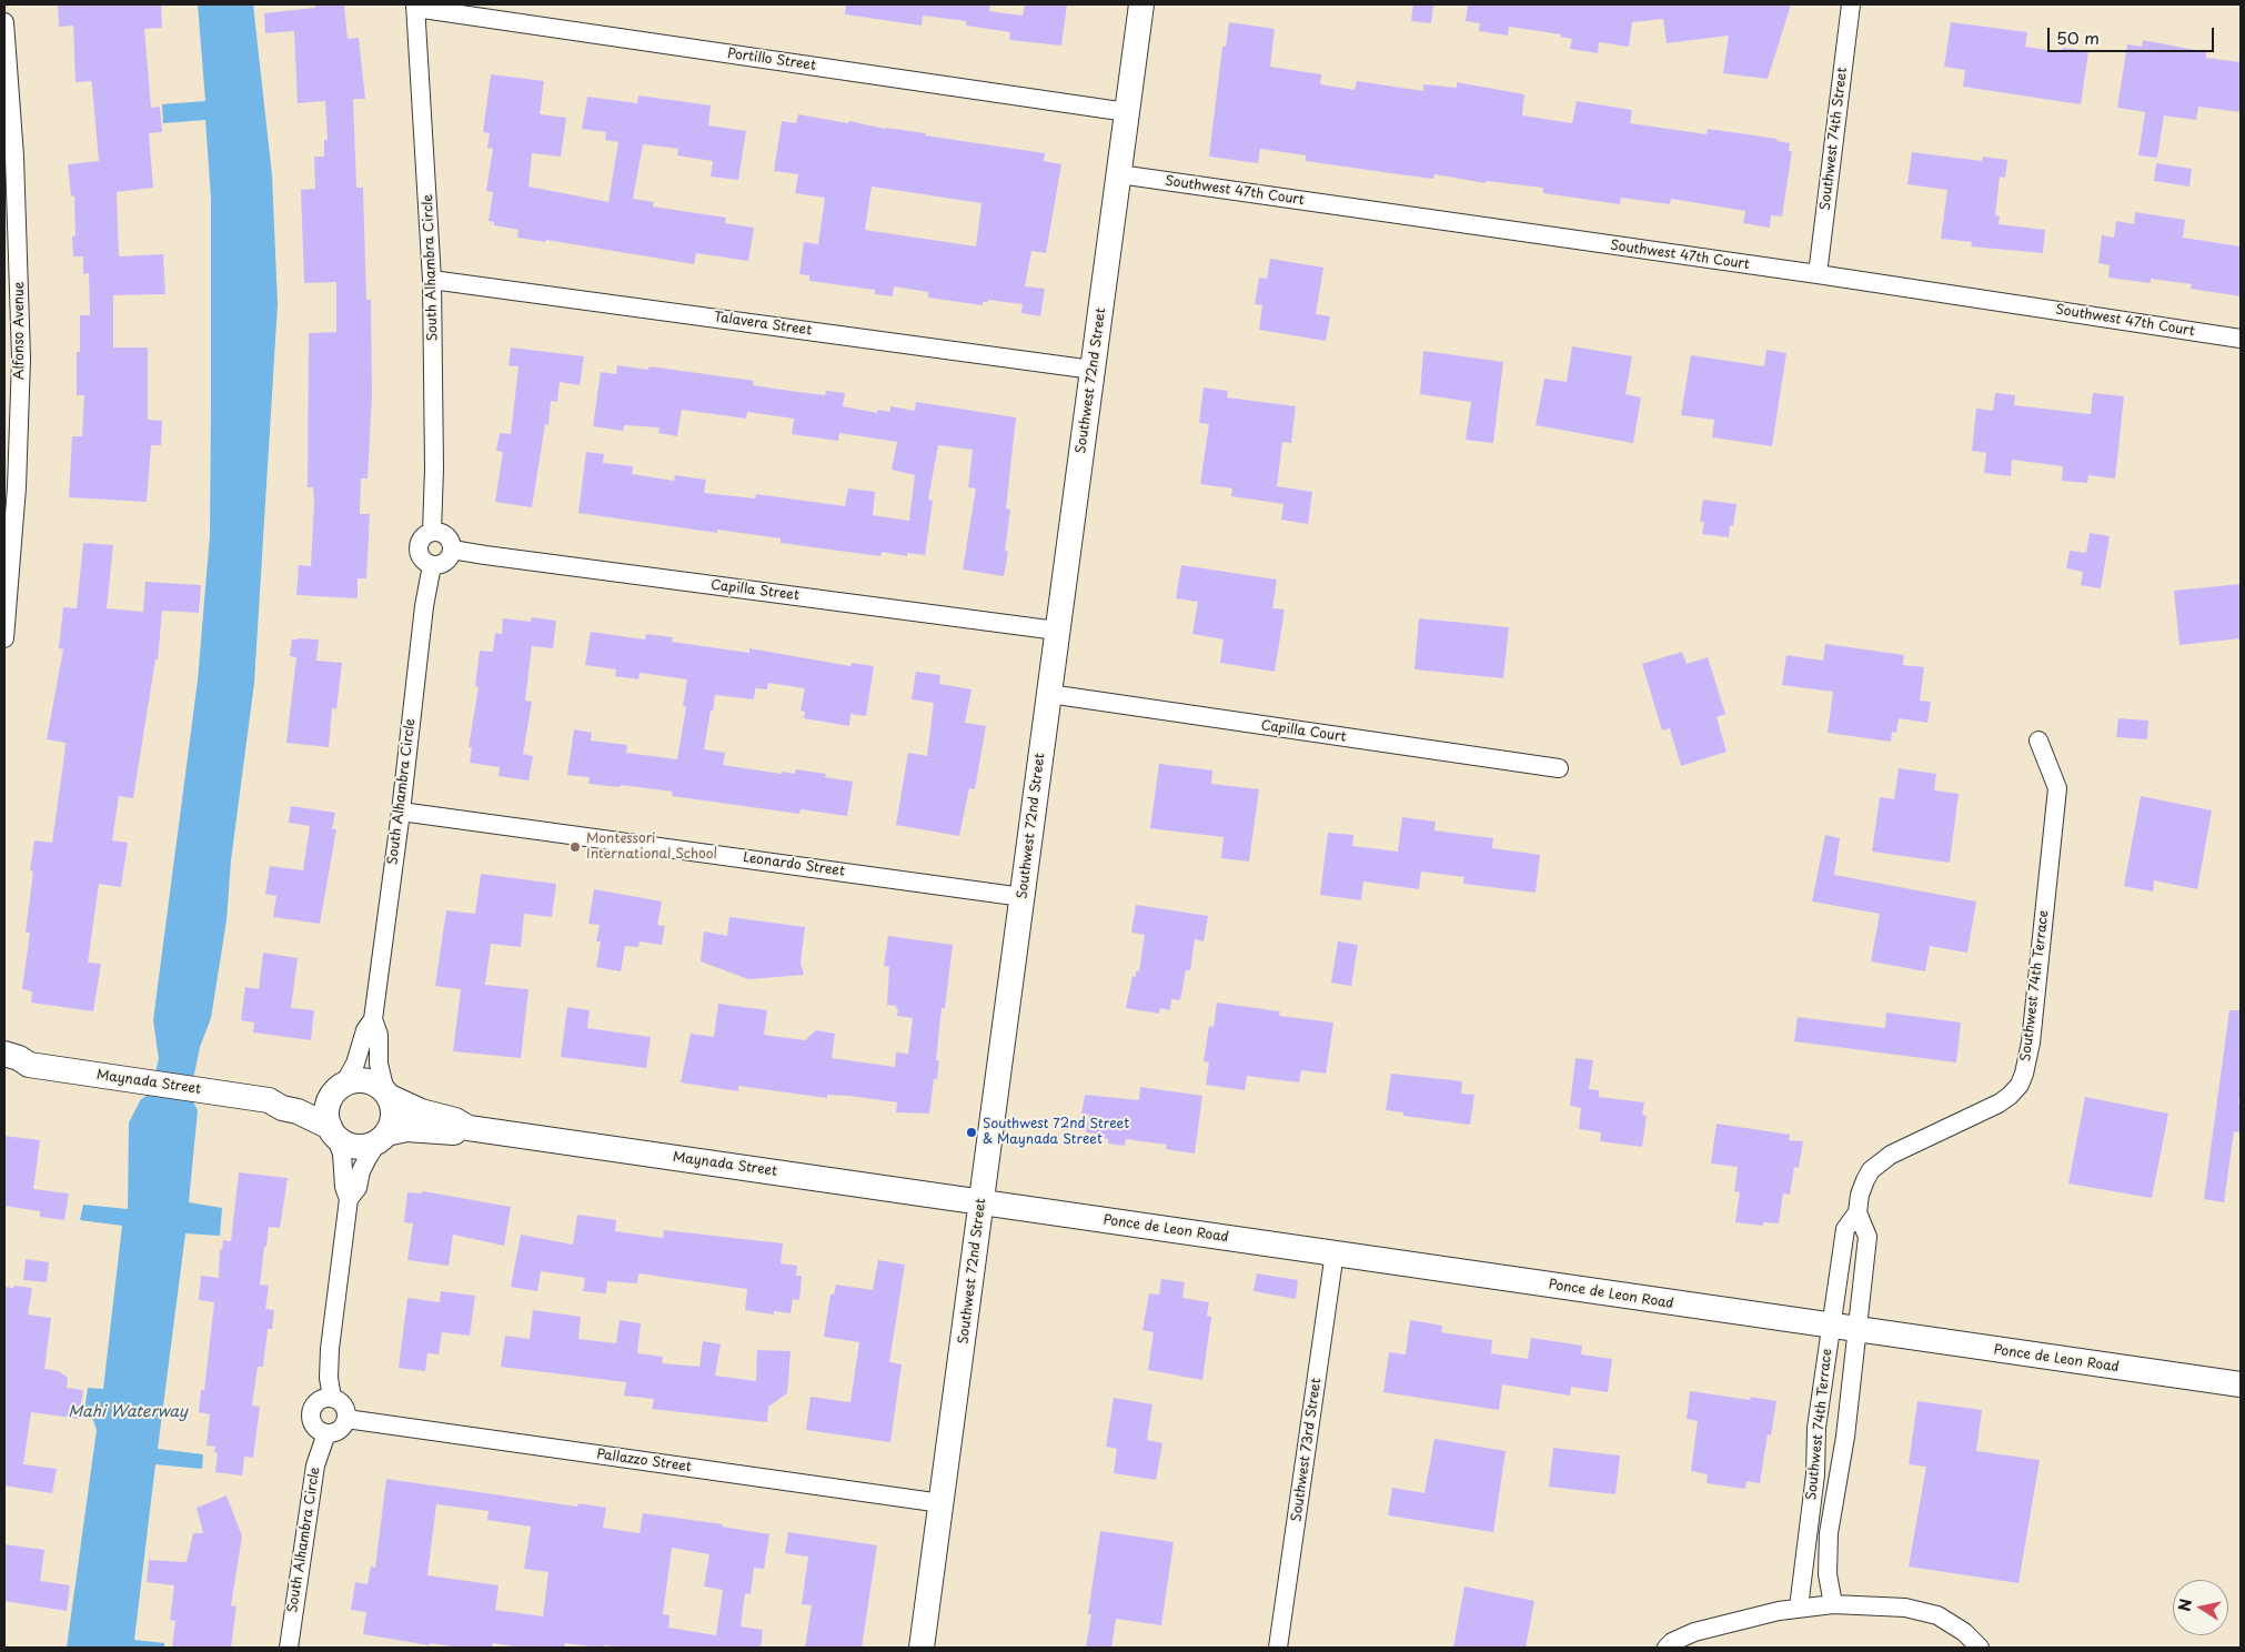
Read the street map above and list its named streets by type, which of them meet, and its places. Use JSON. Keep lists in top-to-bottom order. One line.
{"streets":{"street":["Portillo Street","Southwest 74th Street","Southwest 47th Court","South Alhambra Circle","Talavera Street","Alfonso Avenue","Southwest 72nd Street","Capilla Street","Capilla Court","Leonardo Street","Southwest 74th Terrace","Maynada Street","Ponce de Leon Road","Southwest 73rd Street","Pallazzo Street"]},"crossings":[["Portillo Street","South Alhambra Circle"],["Portillo Street","Southwest 72nd Street"],["Southwest 74th Street","Southwest 47th Court"],["Southwest 47th Court","Southwest 72nd Street"],["South Alhambra Circle","Talavera Street"],["South Alhambra Circle","Capilla Street"],["South Alhambra Circle","Leonardo Street"],["South Alhambra Circle","Maynada Street"],["South Alhambra Circle","Pallazzo Street"],["Talavera Street","Southwest 72nd Street"],["Southwest 72nd Street","Capilla Street"],["Southwest 72nd Street","Capilla Court"],["Southwest 72nd Street","Leonardo Street"],["Southwest 72nd Street","Maynada Street"],["Southwest 72nd Street","Ponce de Leon Road"],["Southwest 72nd Street","Pallazzo Street"],["Southwest 74th Terrace","Ponce de Leon Road"],["Maynada Street","Ponce de Leon Road"],["Ponce de Leon Road","Southwest 73rd Street"]],"water":["Mahi Waterway"],"places":["Montessori International School","Southwest 72nd Street & Maynada Street"],"scale_bar":"50 m","north":"left"}
